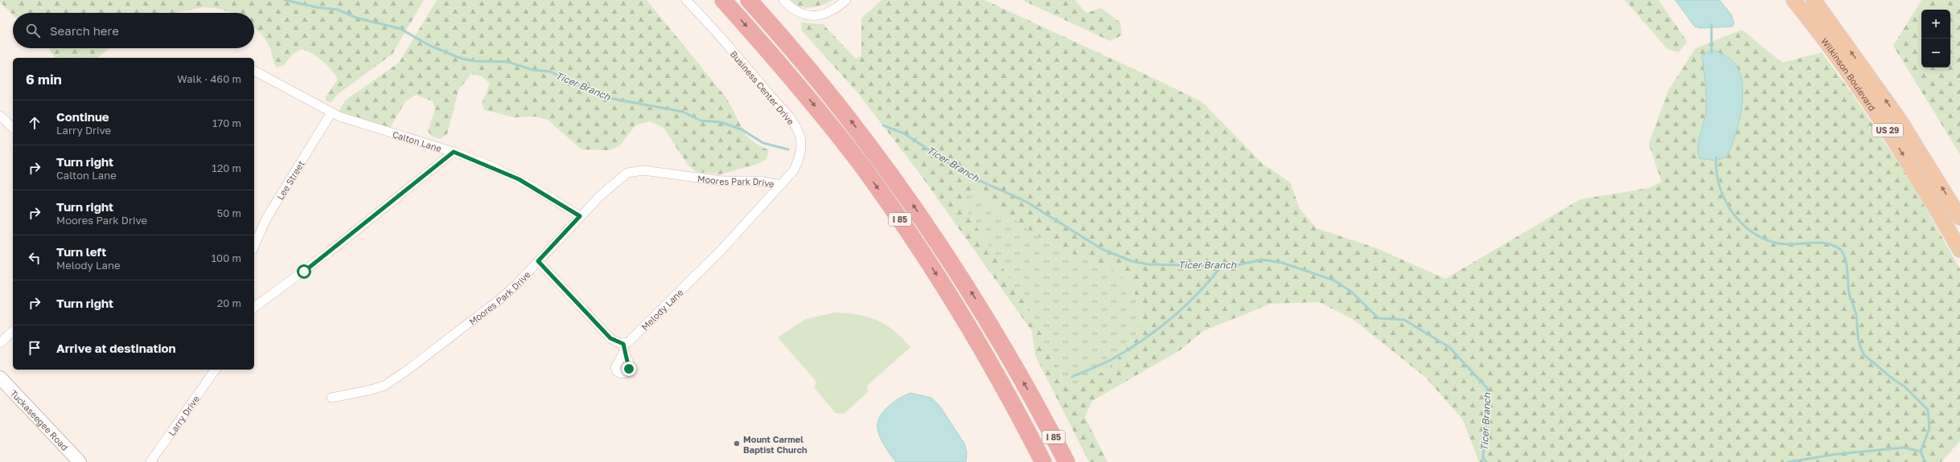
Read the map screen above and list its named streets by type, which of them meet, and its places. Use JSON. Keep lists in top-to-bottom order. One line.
{"streets":{"highway":["I 85"],"main road":["Wilkinson Boulevard","US 29"],"street":["Business Center Drive","Calton Lane","Lee Street","Moores Park Drive","Melody Lane","Larry Drive","Tuckaseegee Road"]},"crossings":[["Business Center Drive","Moores Park Drive"],["Business Center Drive","Melody Lane"],["Calton Lane","Lee Street"],["Calton Lane","Moores Park Drive"],["Moores Park Drive","Melody Lane"]],"water":["Ticer Branch"],"places":["Mount Carmel Baptist Church"],"page":{"map_buttons":["+","−"],"search":"Search here","heading":["6 min","Walk · 460 m"],"list":[["Continue","Larry Drive","170 m"],["Turn right","Calton Lane","120 m"],["Turn right","Moores Park Drive","50 m"],["Turn left","Melody Lane","100 m"],["Turn right","20 m"],"Arrive at destination"]}}
